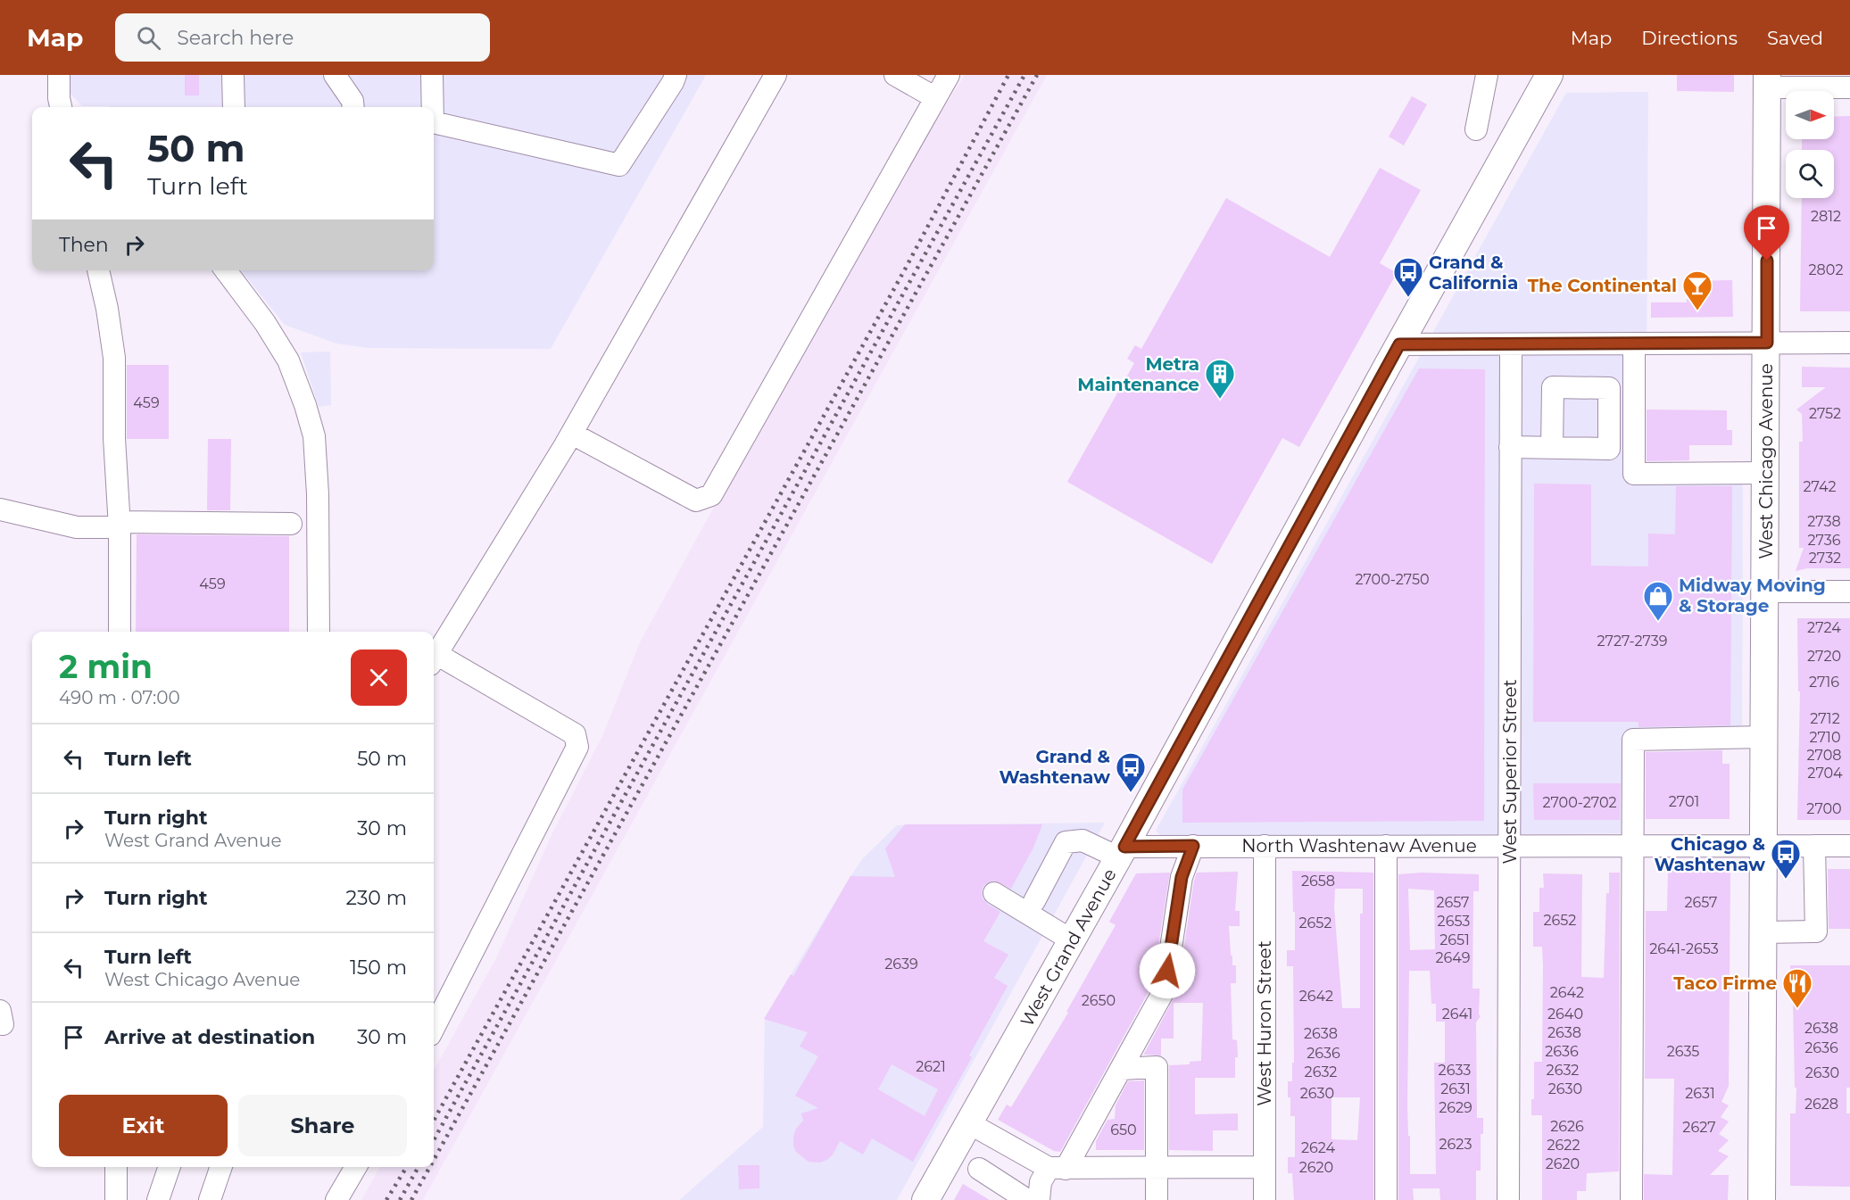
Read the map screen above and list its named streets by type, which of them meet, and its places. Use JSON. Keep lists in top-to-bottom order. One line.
{"streets":{"main road":["West Chicago Avenue","West Grand Avenue"],"street":["West Superior Street","North Washtenaw Avenue","West Huron Street"]},"crossings":[["West Chicago Avenue","North Washtenaw Avenue"],["West Superior Street","North Washtenaw Avenue"],["North Washtenaw Avenue","West Grand Avenue"],["North Washtenaw Avenue","West Huron Street"]],"places":{"bus stop":["Grand & California","Grand & Washtenaw","Chicago & Washtenaw"],"bar":["The Continental"],"building":["Metra Maintenance"],"shop":["Midway Moving & Storage"],"restaurant":["Taco Firme"]},"house_numbers":["2812","2802","459","2752","2742","2738","2736","2732","2700-2750","459","2724","2727-2739","2720","2716","2712","2710","2708","2704","2701","2700-2702","2700","2658","2657","2657","2652","2653","2652","2651","2641-2653","2649","2639","2642","2642","2650","2641","2640","2638","2638","2638","2636","2636","2635","2636","2621","2633","2632","2632","2630","2631","2630","2630","2631","2628","2629","2626","2627","650","2623","2622","2624","2620","2620"],"north":"right","page":{"header":"Map","search":"Search here","nav":["Map","Directions","Saved"],"turn":["50 m","Turn left"],"then":"Then","heading":["2 min","490 m · 07:00"],"list":[{"name":"Turn left","value":"50 m"},{"name":"Turn right","note":"West Grand Avenue","value":"30 m"},{"name":"Turn right","value":"230 m"},{"name":"Turn left","note":"West Chicago Avenue","value":"150 m"},{"name":"Arrive at destination","value":"30 m"}],"buttons":["Exit","Share"]}}
